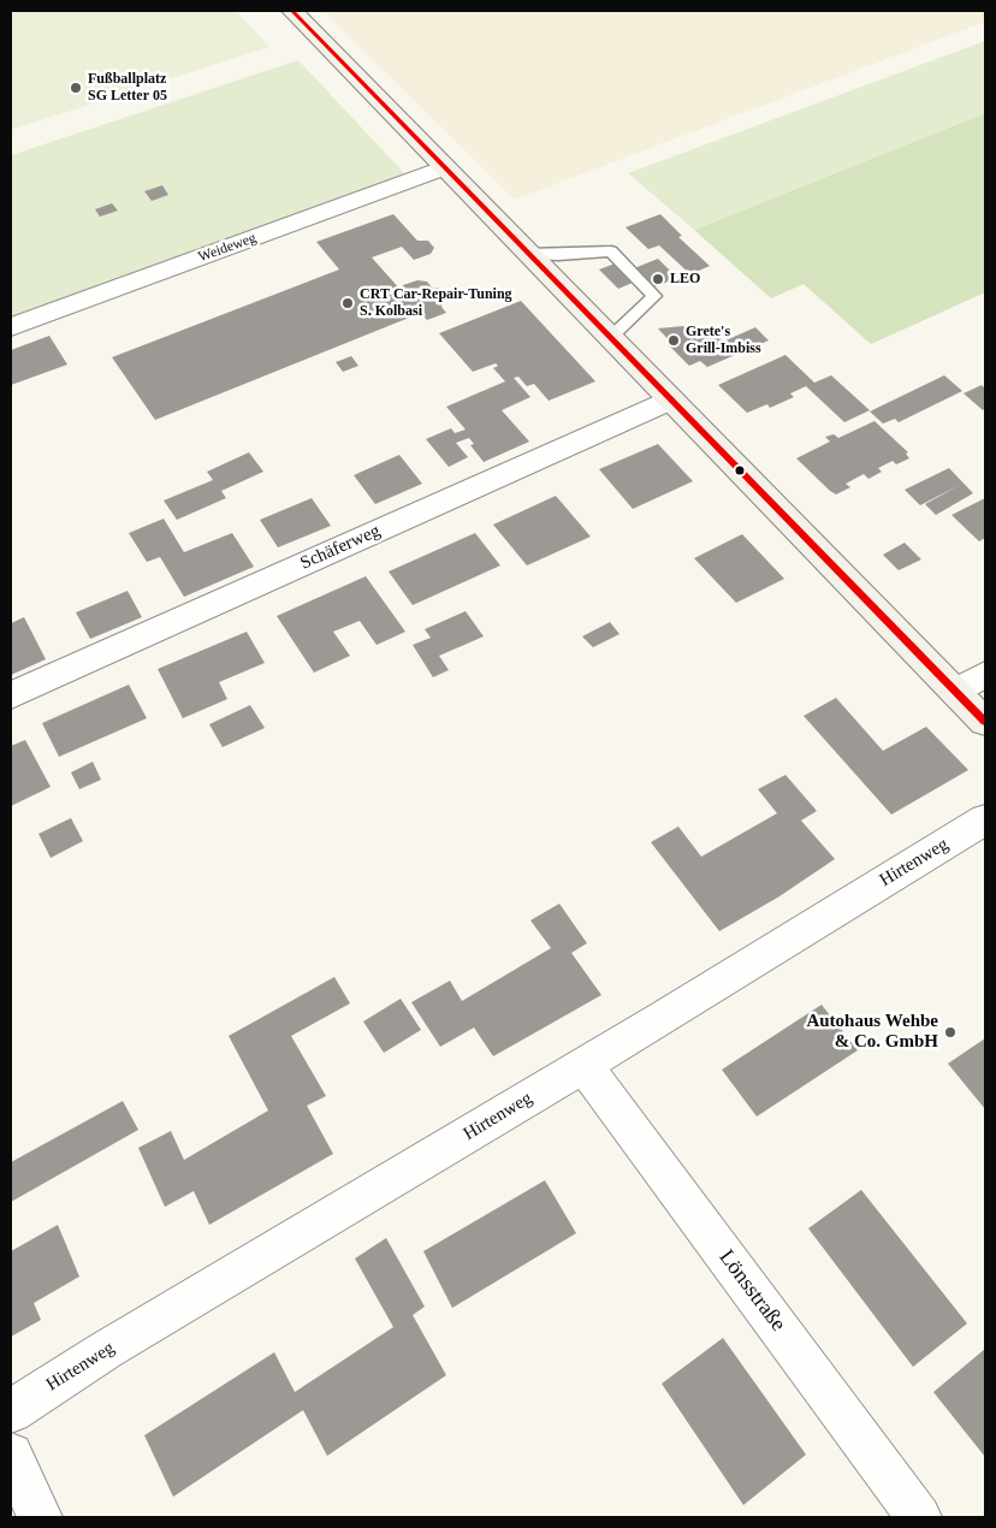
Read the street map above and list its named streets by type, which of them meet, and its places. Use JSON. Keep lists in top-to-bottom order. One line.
{"streets":{"street":["Weideweg","Schäferweg","Hirtenweg","Lönsstraße"]},"crossings":[["Hirtenweg","Lönsstraße"]],"places":["Fußballplatz SG Letter 05","LEO","CRT Car-Repair-Tuning S. Kolbasi","Grete's Grill-Imbiss","Autohaus Wehbe & Co. GmbH"]}
